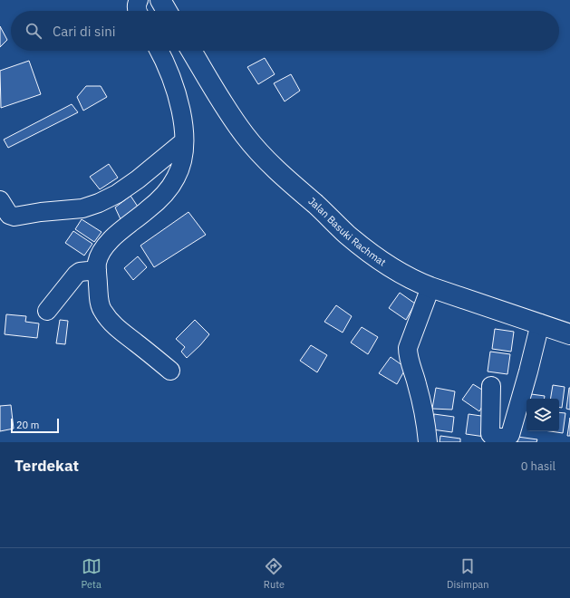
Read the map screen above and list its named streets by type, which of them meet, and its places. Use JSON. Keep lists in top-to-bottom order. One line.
{"streets":{"highway":["Jalan Basuki Rachmat"]},"scale_bar":"20 m","page":{"search":"Cari di sini","scale":"20 m","heading":["Terdekat","0 hasil"],"nav":["Peta","Rute","Disimpan"]}}
